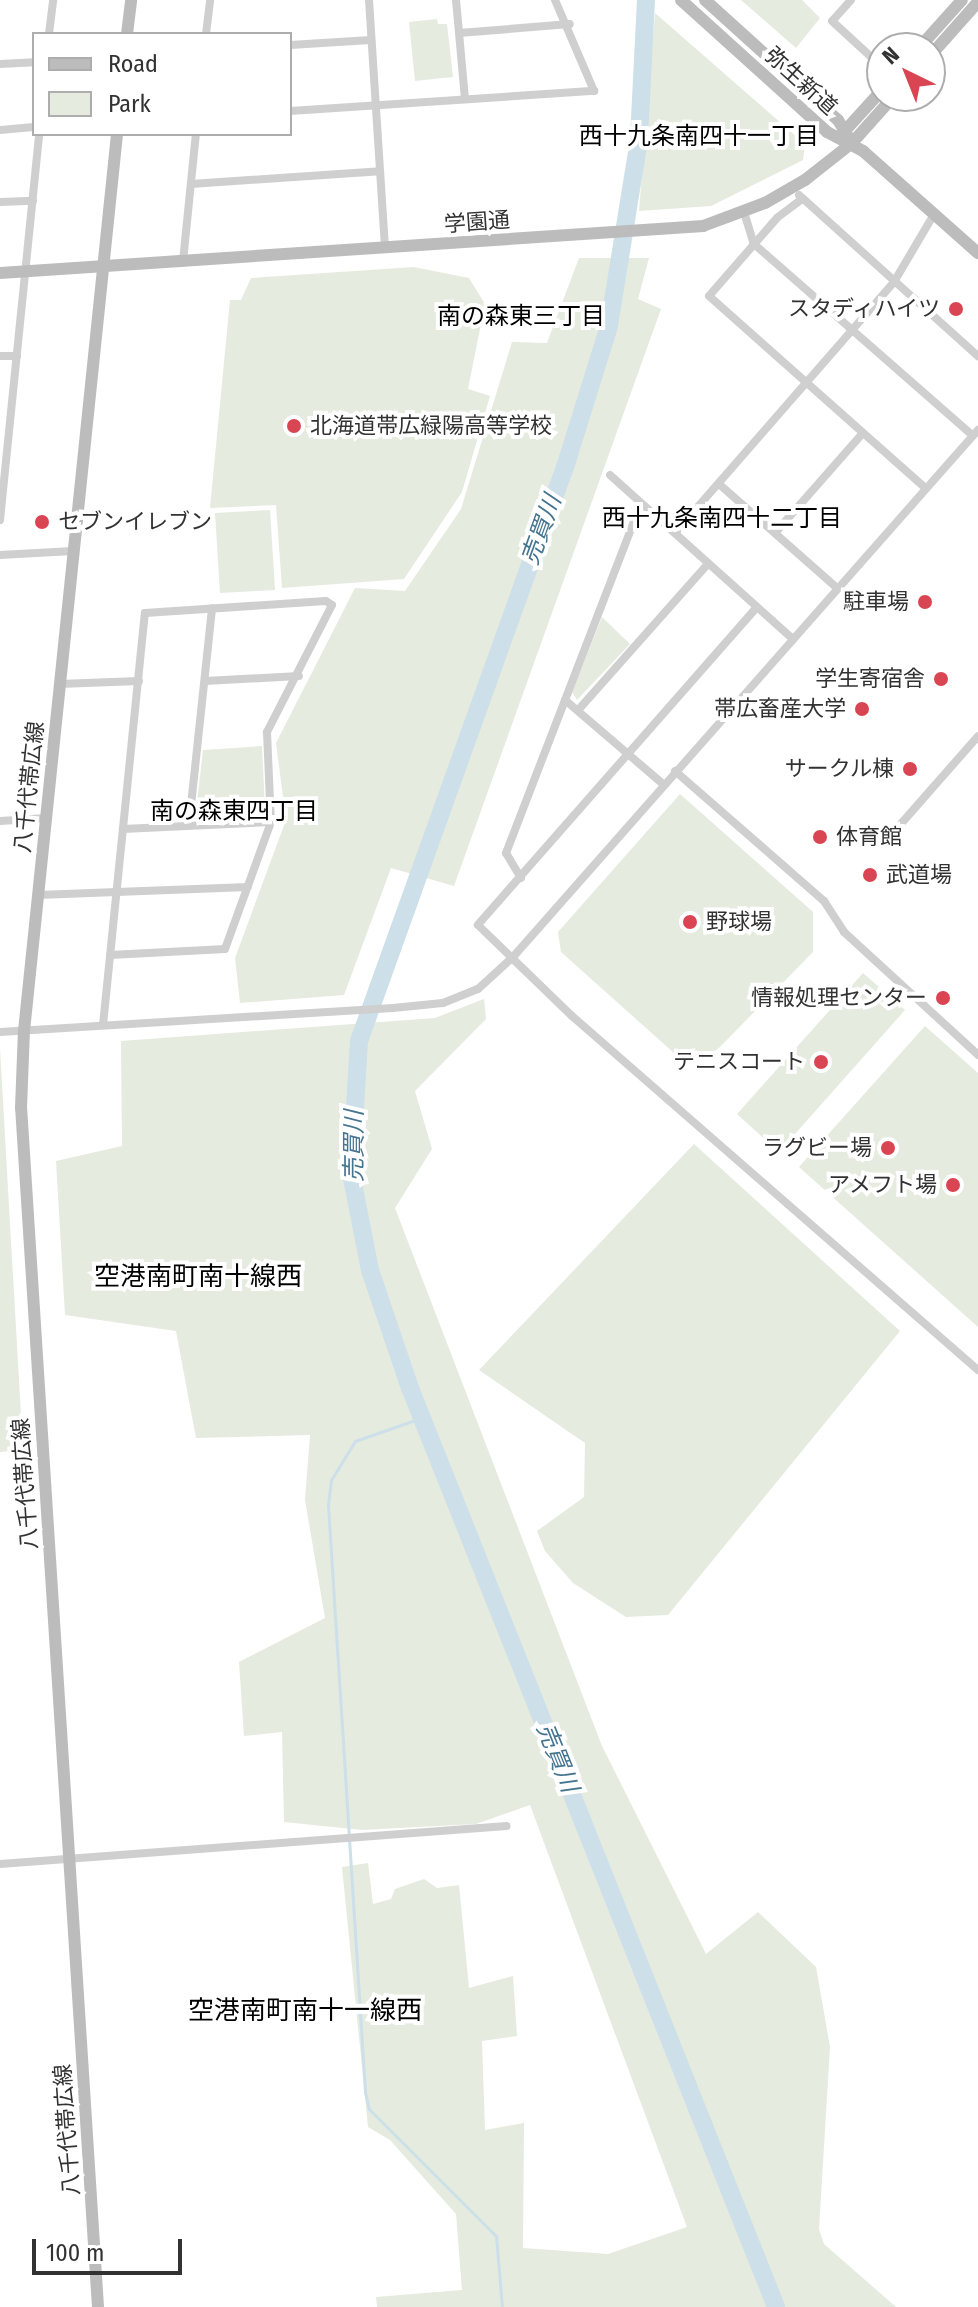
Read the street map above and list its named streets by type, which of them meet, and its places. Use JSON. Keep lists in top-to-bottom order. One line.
{"streets":{"main road":["弥生新道","学園通","八千代帯広線"]},"crossings":[["弥生新道","学園通"],["学園通","八千代帯広線"]],"districts":["西十九条南四十一丁目","南の森東三丁目","西十九条南四十二丁目","南の森東四丁目","空港南町南十線西","空港南町南十一線西"],"water":["売買川"],"places":["スタディハイツ","北海道帯広緑陽高等学校","セブンイレブン","駐車場","学生寄宿舎","帯広畜産大学","サークル棟","体育館","武道場","野球場","情報処理センター","テニスコート","ラグビー場","アメフト場"],"legend":["Road","Park"],"scale_bar":"100 m","north":"top left"}
